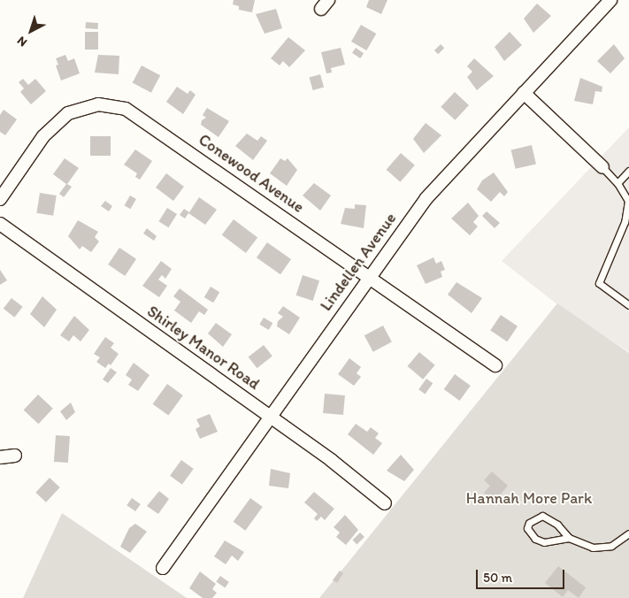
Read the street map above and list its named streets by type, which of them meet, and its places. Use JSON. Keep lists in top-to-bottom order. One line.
{"streets":{"street":["Conewood Avenue","Lindellen Avenue","Shirley Manor Road"]},"crossings":[["Conewood Avenue","Lindellen Avenue"],["Lindellen Avenue","Shirley Manor Road"]],"parks":["Hannah More Park"],"scale_bar":"50 m","north":"bottom left"}
